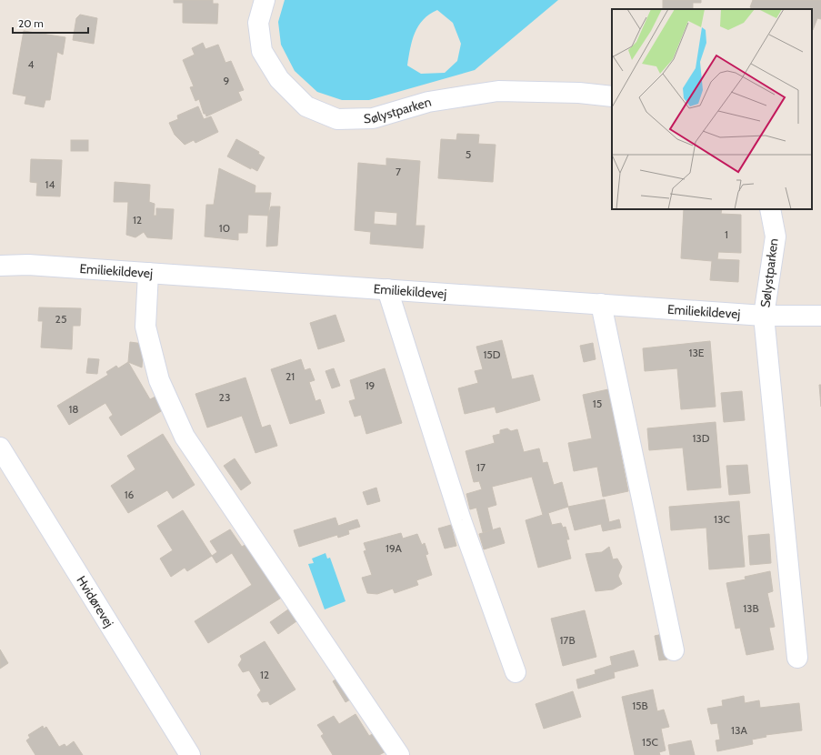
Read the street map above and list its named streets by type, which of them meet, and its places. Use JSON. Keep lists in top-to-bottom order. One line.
{"streets":{"street":["Sølystparken","Emiliekildevej","Hvidørevej"]},"crossings":[["Sølystparken","Emiliekildevej"]],"house_numbers":["4","9","5","7","14","12","10","1","25","13E","15D","21","19","23","15","18","13D","17","16","13C","19A","13B","17B","12","15B","13A","15C"],"scale_bar":"20 m"}
